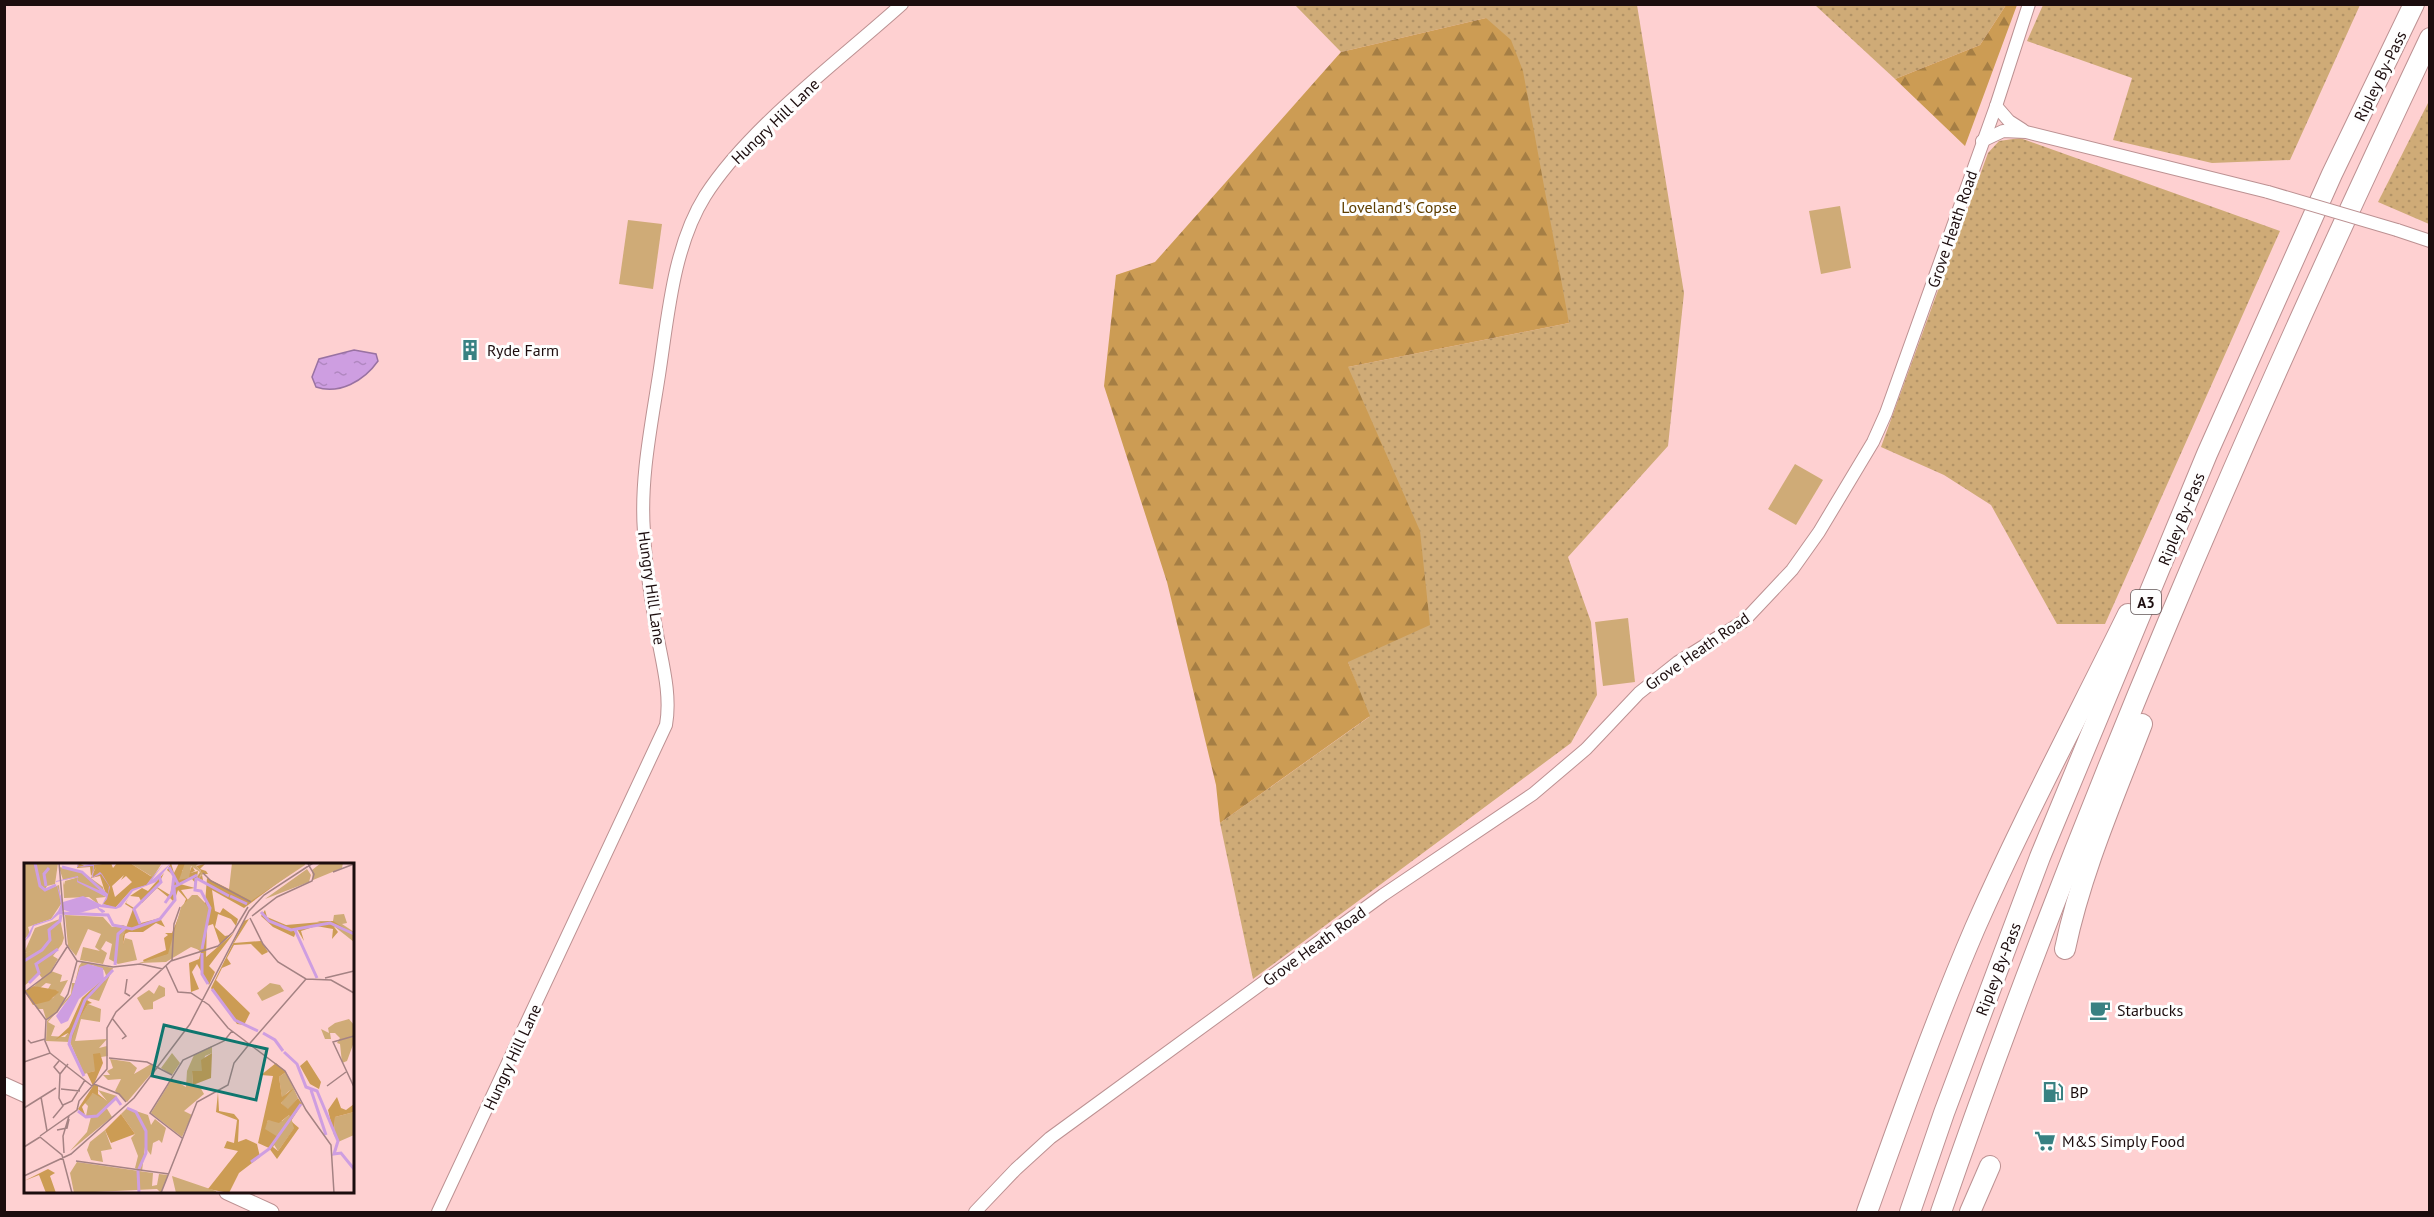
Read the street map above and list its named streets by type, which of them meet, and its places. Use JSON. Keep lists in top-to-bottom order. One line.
{"streets":{"highway":["Ripley By-Pass","A3"],"street":["Hungry Hill Lane","Grove Heath Road"]},"parks":["Loveland's Copse"],"places":{"building":["Ryde Farm"],"cafe":["Starbucks"],"fuel station":["BP"],"supermarket":["M&S Simply Food"]}}
